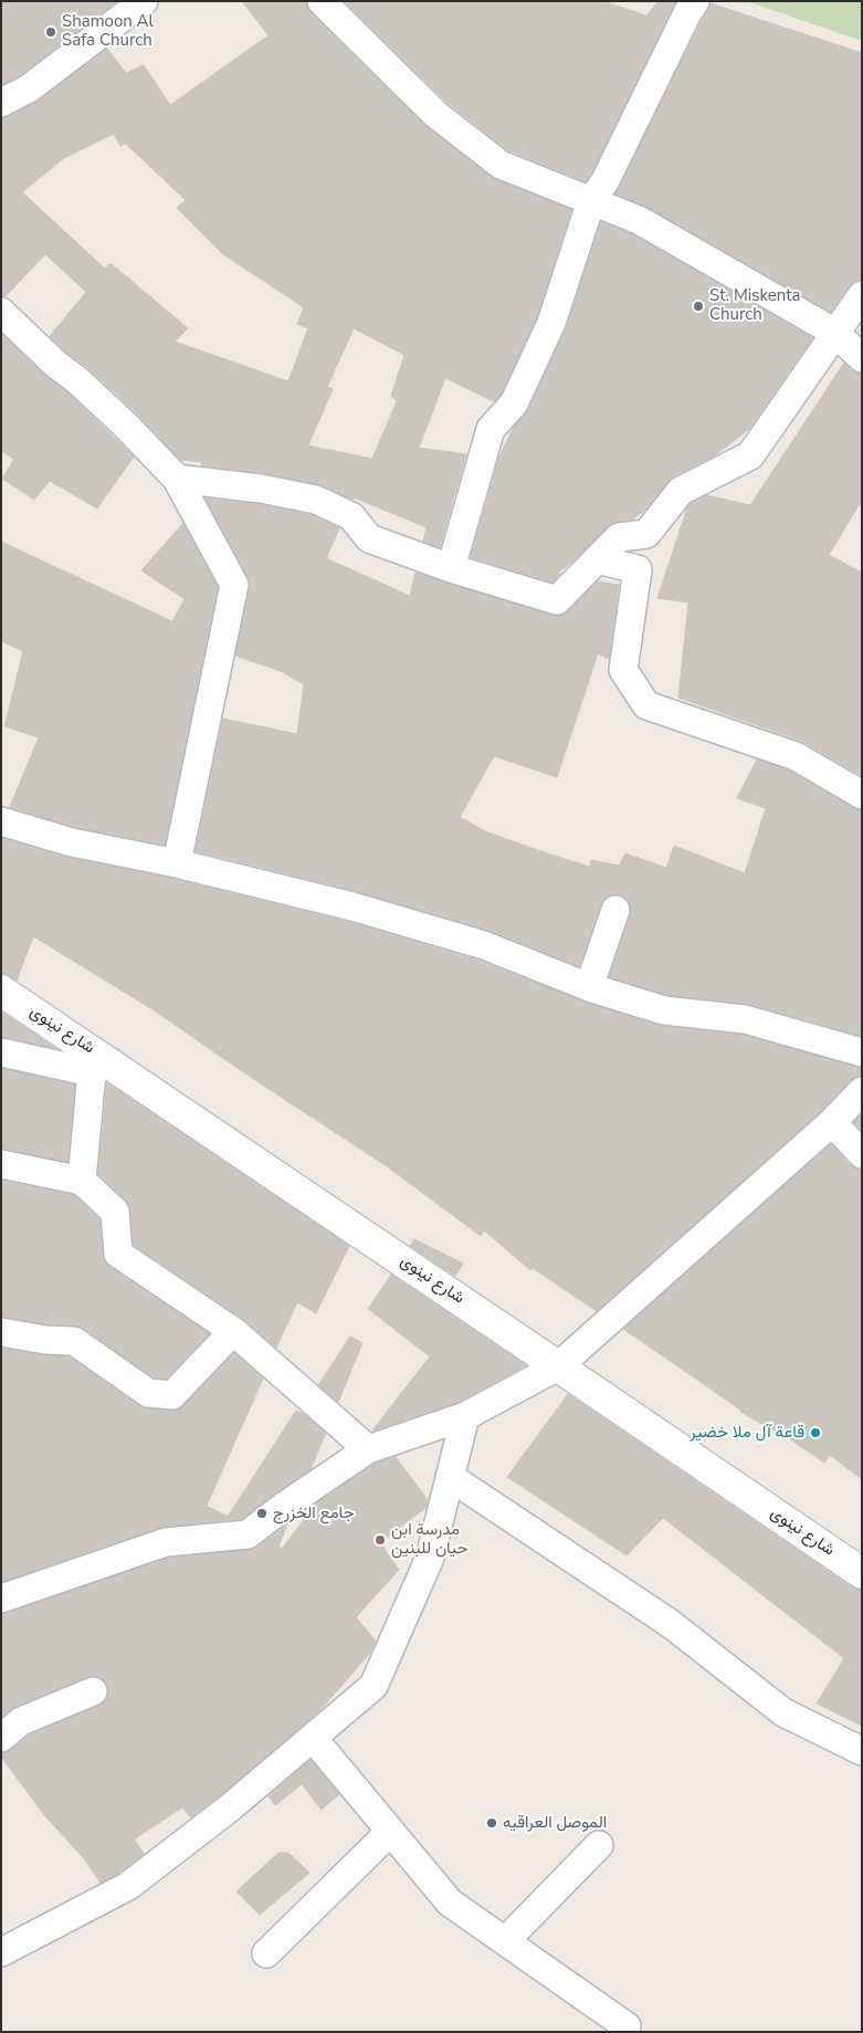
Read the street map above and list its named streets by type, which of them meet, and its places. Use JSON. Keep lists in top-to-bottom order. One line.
{"streets":{"main road":["شارع نينوى"]},"places":["Shamoon Al Safa Church","St. Miskenta Church","قاعة آل ملا خضير","جامع الخزرج","مدرسة ابن حيان للبنين","الموصل العراقيه"]}
